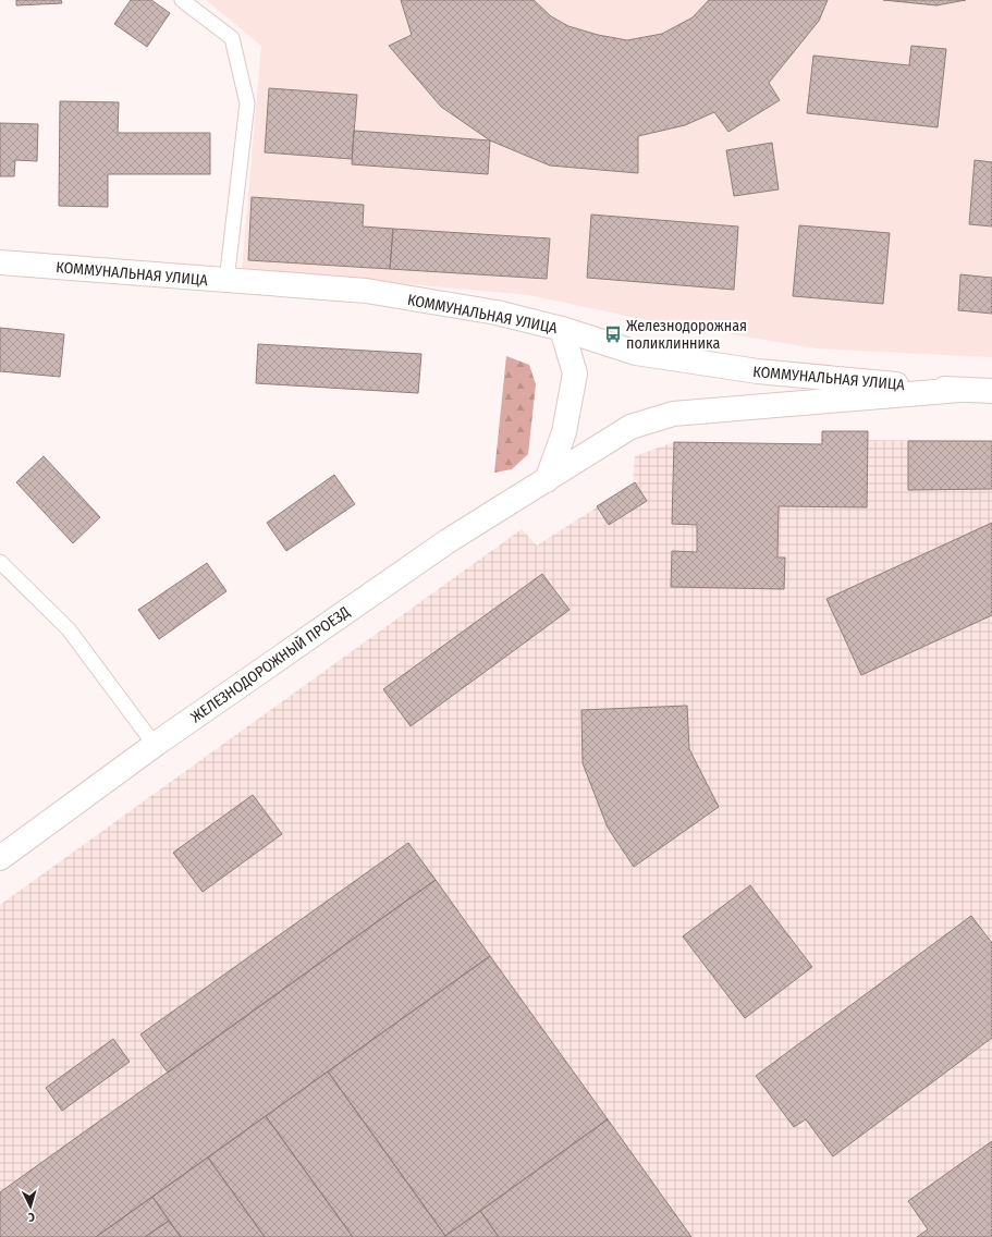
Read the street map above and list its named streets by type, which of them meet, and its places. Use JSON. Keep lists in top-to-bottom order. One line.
{"streets":{"street":["КОММУНАЛЬНАЯ УЛИЦА","ЖЕЛЕЗНОДОРОЖНЫЙ ПРОЕЗД"]},"crossings":[["КОММУНАЛЬНАЯ УЛИЦА","ЖЕЛЕЗНОДОРОЖНЫЙ ПРОЕЗД"]],"places":{"bus stop":["Железнодорожная поликлинника"]},"north":"bottom"}
